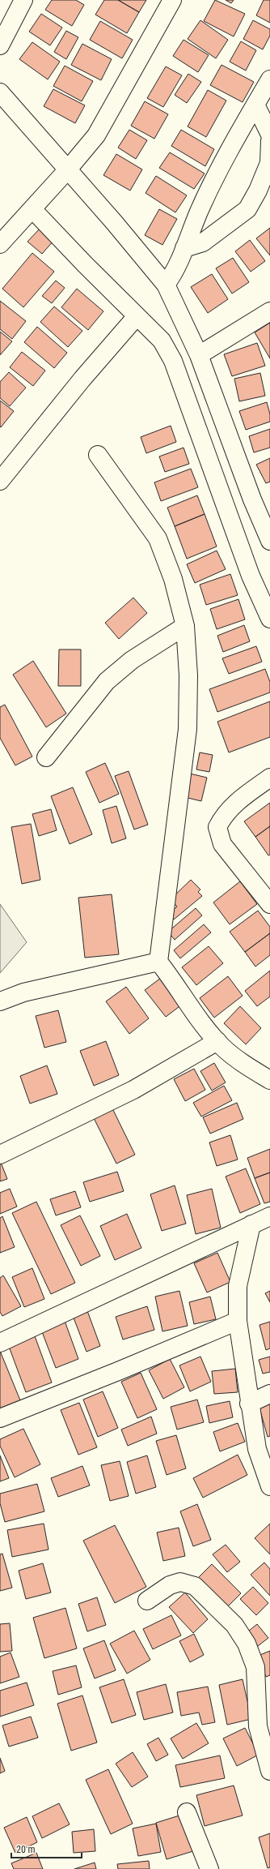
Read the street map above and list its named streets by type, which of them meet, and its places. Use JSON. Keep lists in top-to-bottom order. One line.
{"scale_bar":"20 m"}
